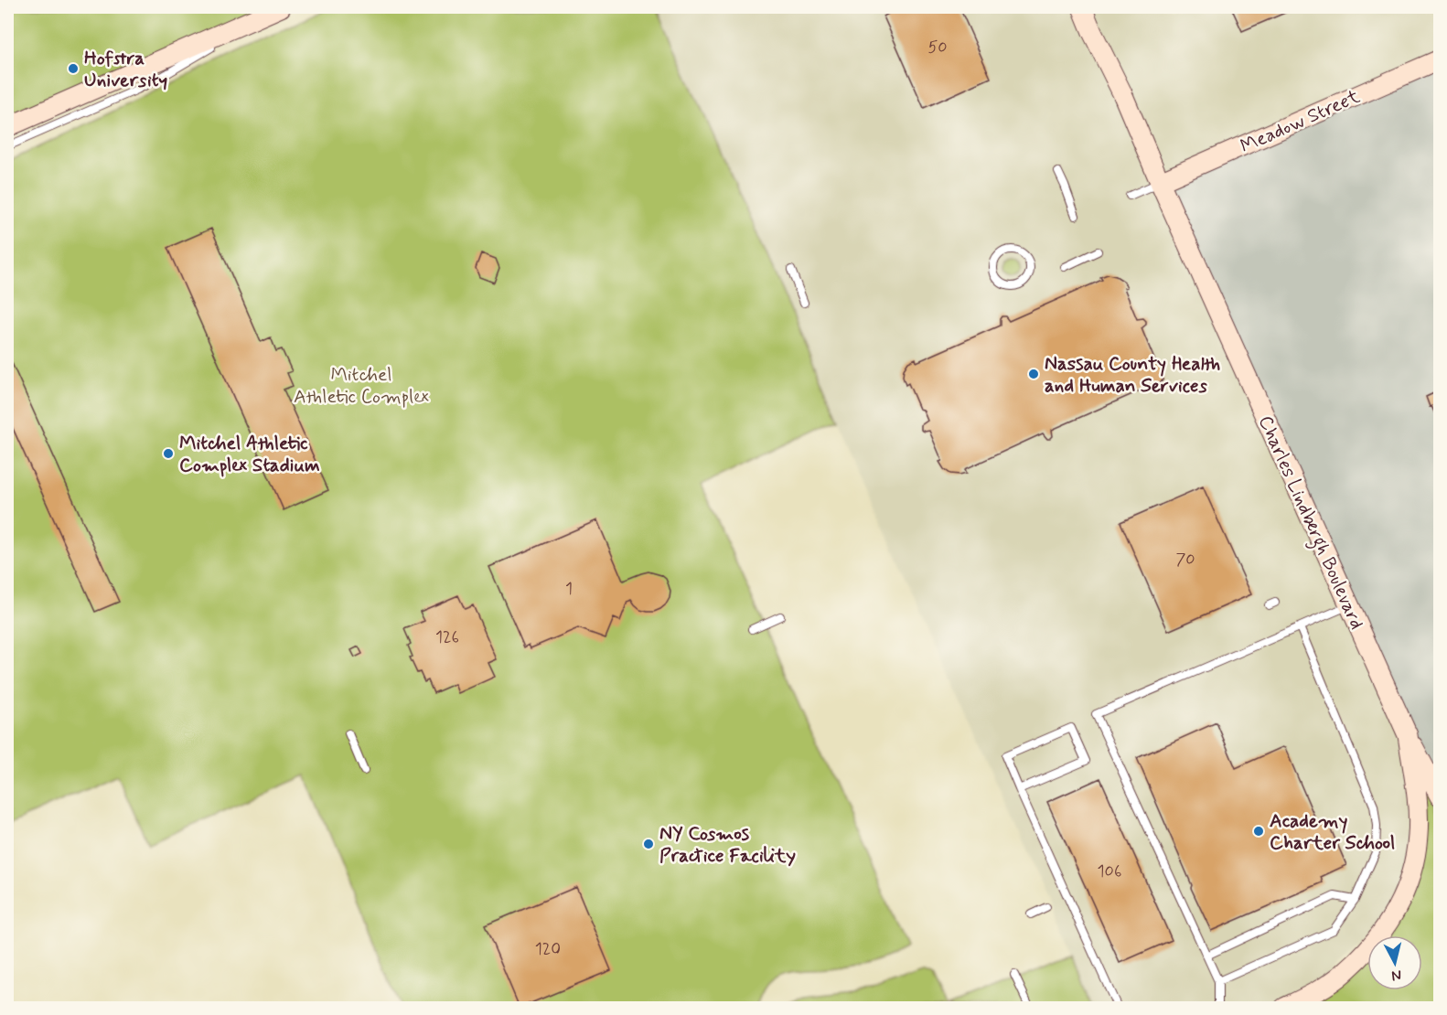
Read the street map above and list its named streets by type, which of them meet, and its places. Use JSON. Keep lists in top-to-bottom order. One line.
{"streets":{"street":["Meadow Street","Charles Lindbergh Boulevard"]},"crossings":[["Meadow Street","Charles Lindbergh Boulevard"]],"parks":["Mitchel Athletic Complex"],"places":["Hofstra University","Nassau County Health and Human Services","Mitchel Athletic Complex Stadium","Academy Charter School","NY Cosmos Practice Facility"],"house_numbers":["50","70","1","126","106","120"],"north":"bottom"}
